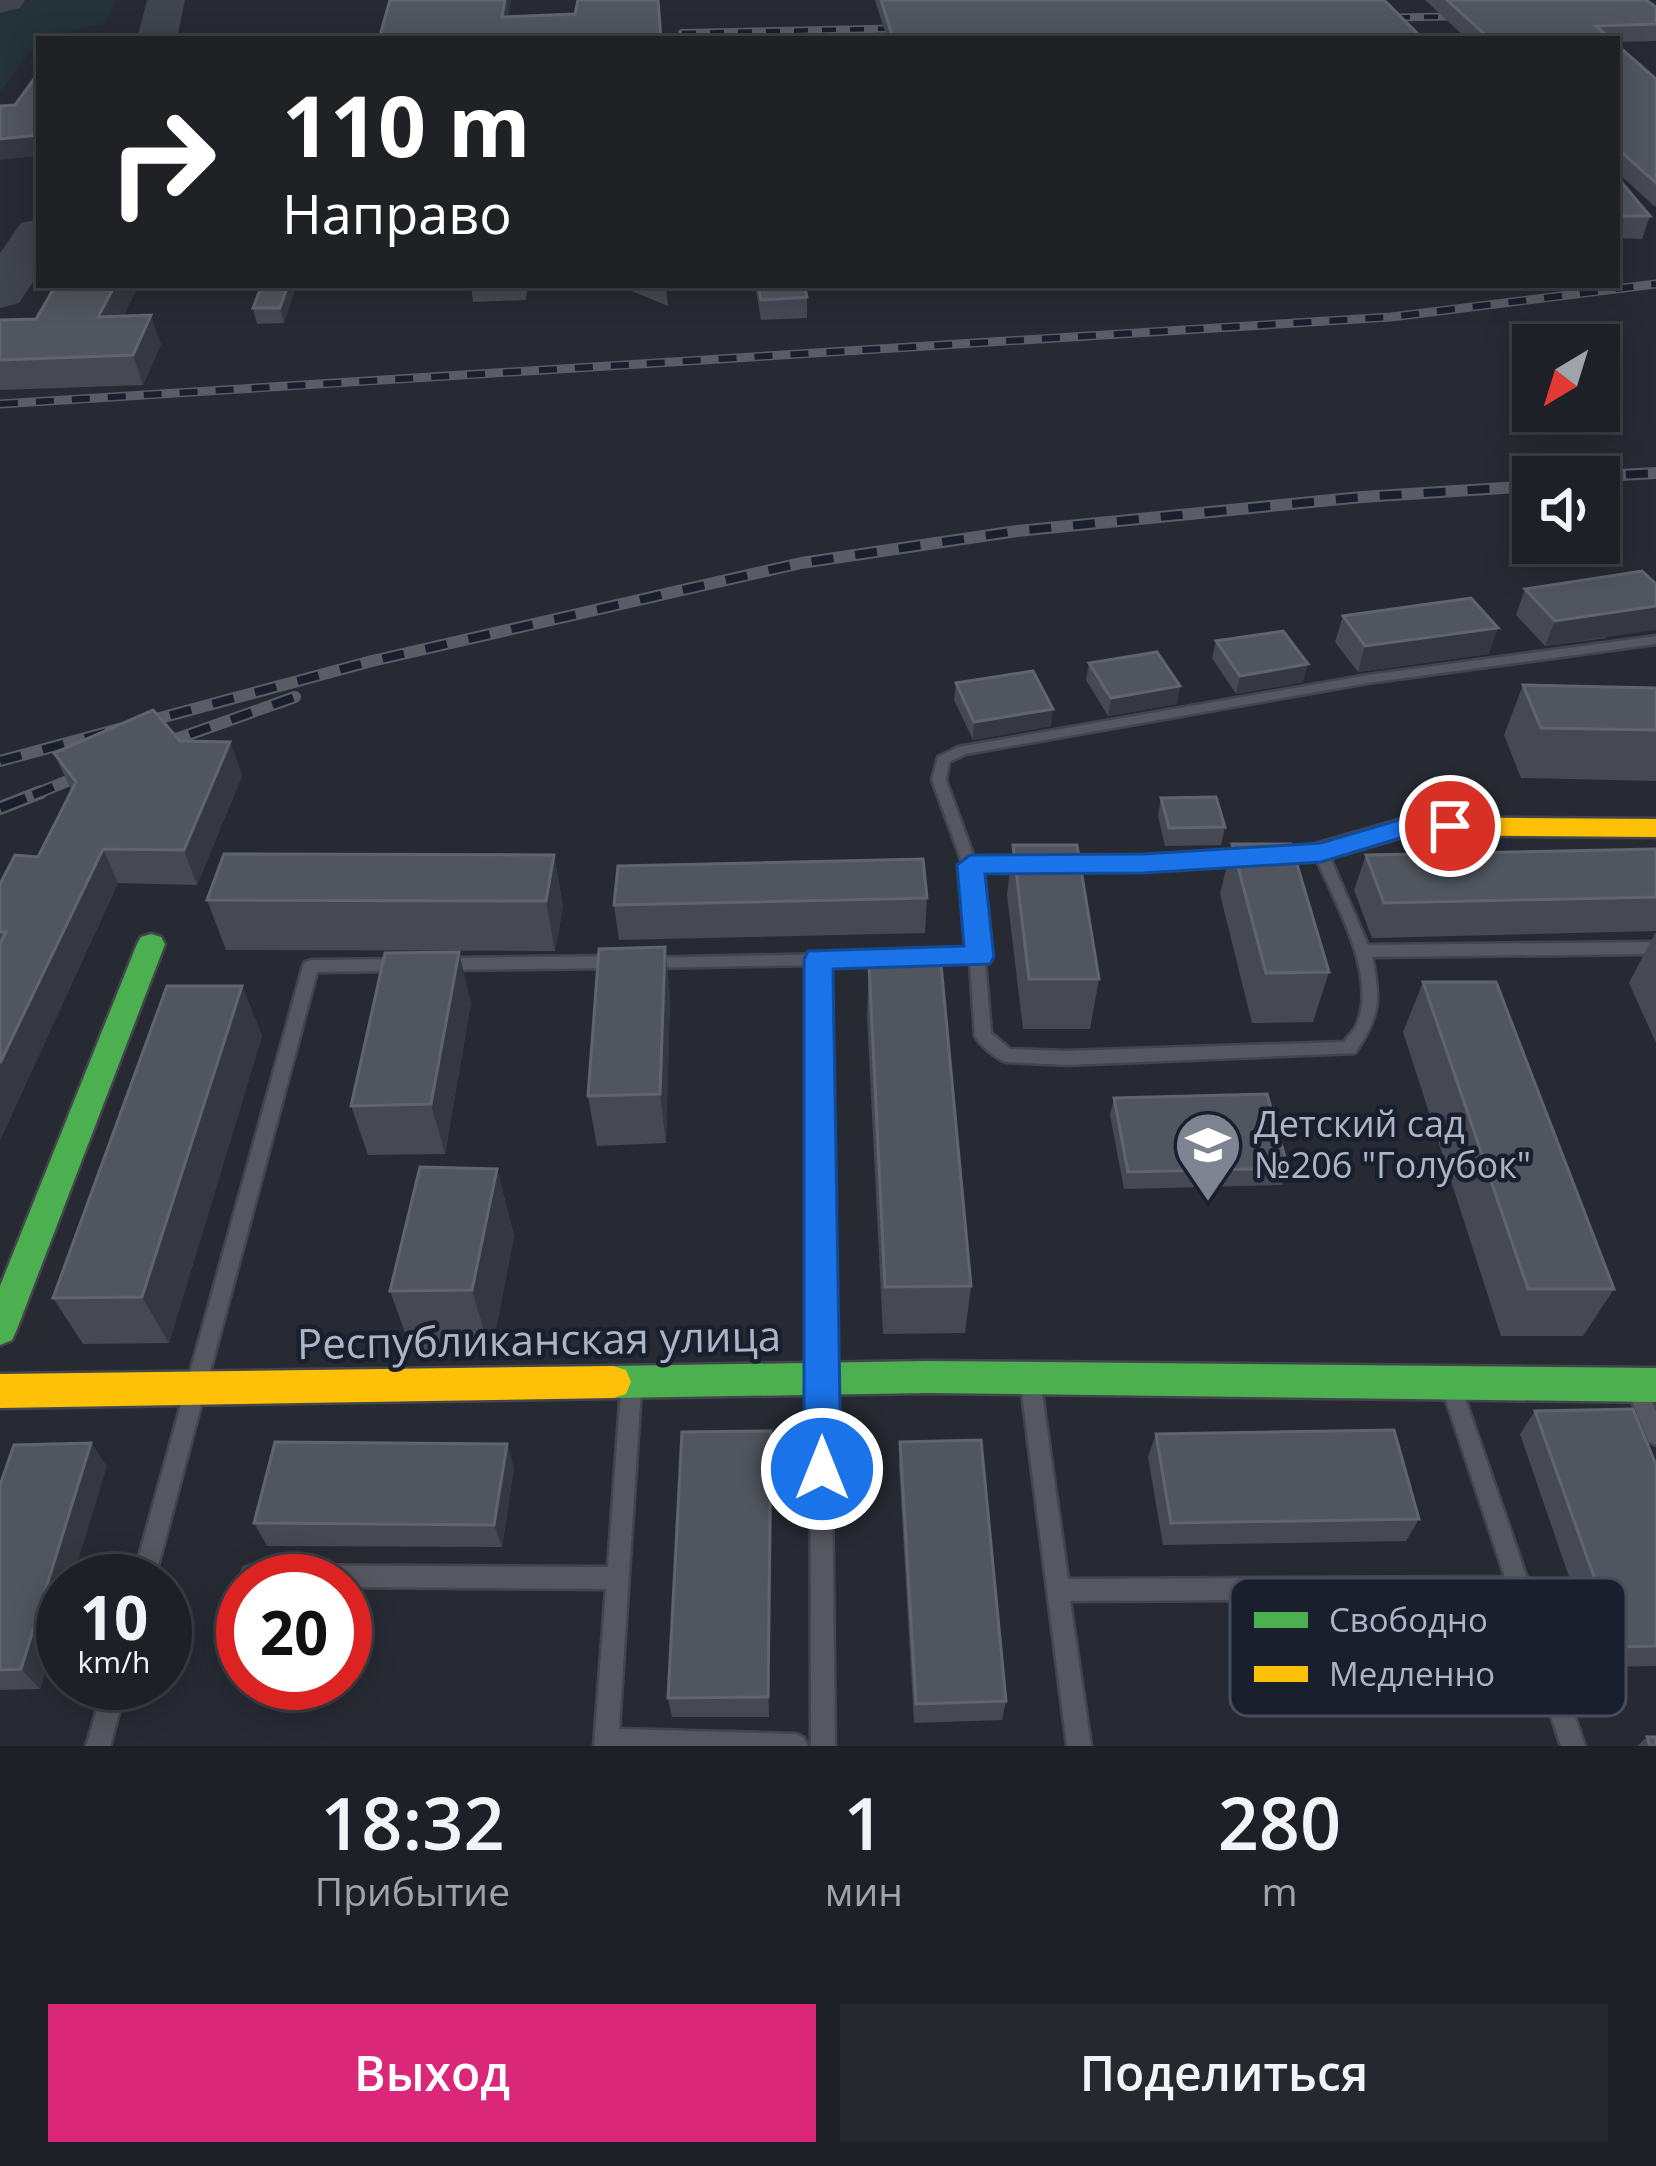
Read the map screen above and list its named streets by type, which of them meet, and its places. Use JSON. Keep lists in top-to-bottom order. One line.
{"streets":{"street":["Республиканская улица"]},"places":{"school or university":["Детский сад №206 \"Голубок\""]},"legend":["Свободно","Медленно"],"north":"bottom left","page":{"turn":["110 m","Направо"],"speed":"10 km/h","limit":"20","eta":["18:32","Прибытие","1","мин","280","m"],"buttons":["Выход","Поделиться"]}}
